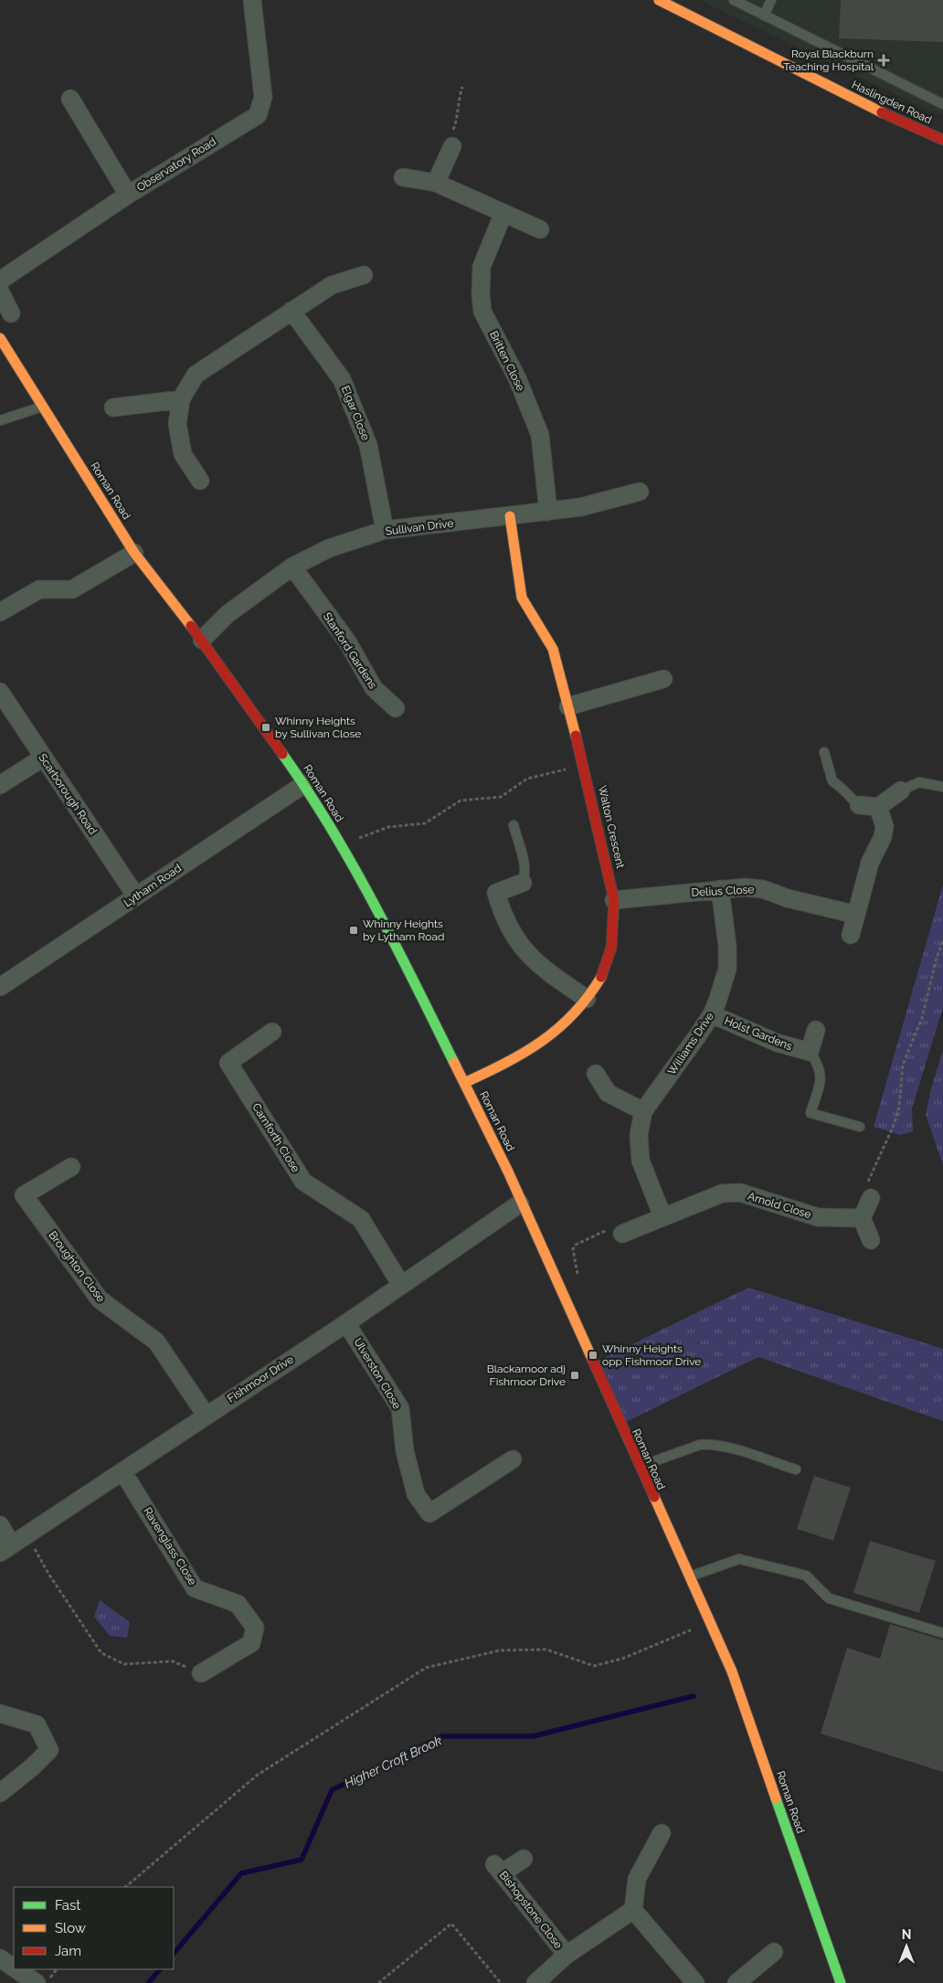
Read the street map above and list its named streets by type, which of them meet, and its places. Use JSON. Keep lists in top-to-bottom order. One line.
{"streets":{"main road":["Haslingden Road","Roman Road","Walton Crescent"],"street":["Observatory Road","Britten Close","Elgar Close","Sullivan Drive","Stanford Gardens","Scarborough Road","Lytham Road","Delius Close","Holst Gardens","Williams Drive","Carnforth Close","Arnold Close","Broughton Close","Ulverston Close","Fishmoor Drive","Ravenglass Close","Bishopstone Close"]},"crossings":[["Britten Close","Sullivan Drive"],["Elgar Close","Sullivan Drive"],["Roman Road","Sullivan Drive"],["Roman Road","Walton Crescent"],["Roman Road","Lytham Road"],["Roman Road","Fishmoor Drive"],["Sullivan Drive","Stanford Gardens"],["Sullivan Drive","Walton Crescent"],["Scarborough Road","Lytham Road"],["Walton Crescent","Delius Close"],["Delius Close","Williams Drive"],["Holst Gardens","Williams Drive"],["Williams Drive","Arnold Close"],["Carnforth Close","Fishmoor Drive"],["Broughton Close","Fishmoor Drive"],["Ulverston Close","Fishmoor Drive"],["Fishmoor Drive","Ravenglass Close"]],"water":["Higher Croft Brook"],"places":{"health":["Royal Blackburn Teaching Hospital"],"transit":["Whinny Heights by Sullivan Close","Whinny Heights by Lytham Road","Whinny Heights opp Fishmoor Drive","Blackamoor adj Fishmoor Drive"]},"legend":["Fast","Slow","Jam"],"north":"top"}
